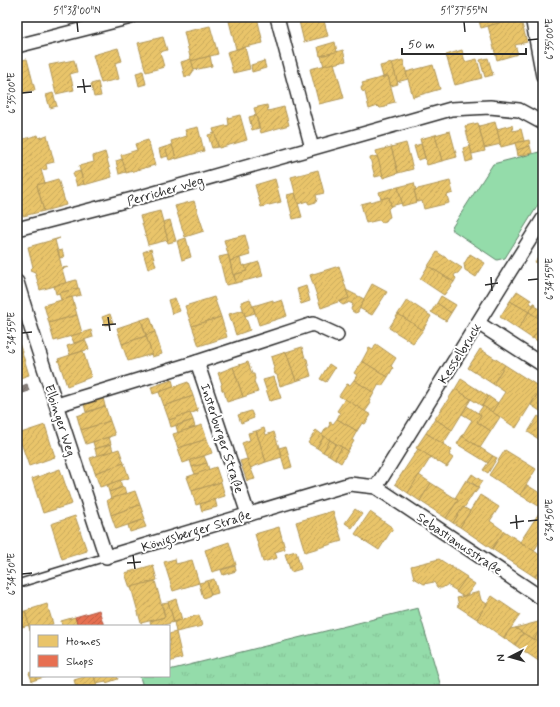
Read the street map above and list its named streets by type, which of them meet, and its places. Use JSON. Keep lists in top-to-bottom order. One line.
{"streets":{"street":["Perricher Weg","Kesselbruck","Elbinger Weg","Insterburger Straße","Königsberger Straße","Sebastianusstraße"]},"crossings":[["Kesselbruck","Königsberger Straße"],["Kesselbruck","Sebastianusstraße"],["Elbinger Weg","Königsberger Straße"],["Insterburger Straße","Königsberger Straße"],["Königsberger Straße","Sebastianusstraße"]],"legend":["Homes","Shops"],"scale_bar":"50 m","north":"left","coordinates":["51°38'00\"N","51°37'55\"N","6°35'00\"E","6°34'55\"E","6°34'50\"E"]}
